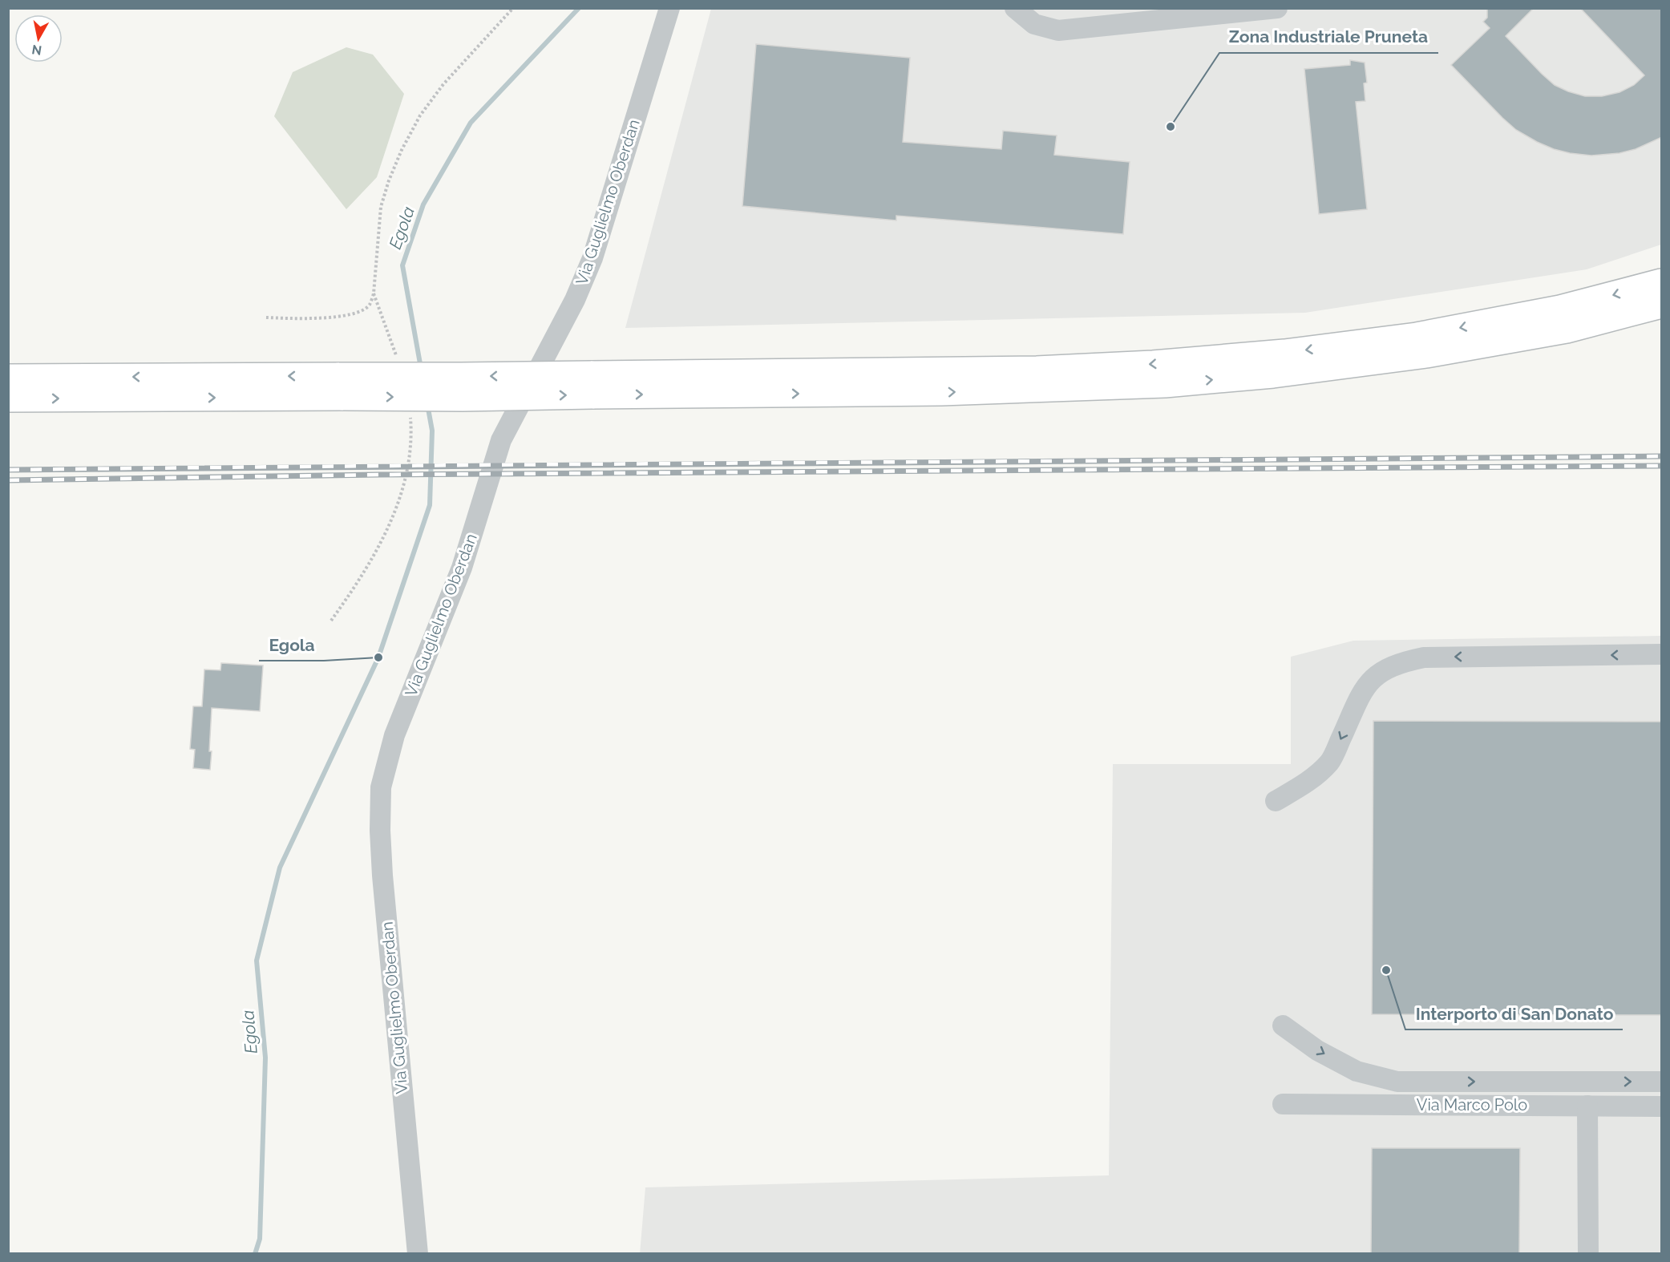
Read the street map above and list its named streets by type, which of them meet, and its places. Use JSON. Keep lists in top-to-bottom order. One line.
{"streets":{"street":["Via Guglielmo Oberdan","Via Marco Polo"]},"water":["Egola"],"places":["Zona Industriale Pruneta","Egola","Interporto di San Donato"],"north":"bottom"}
